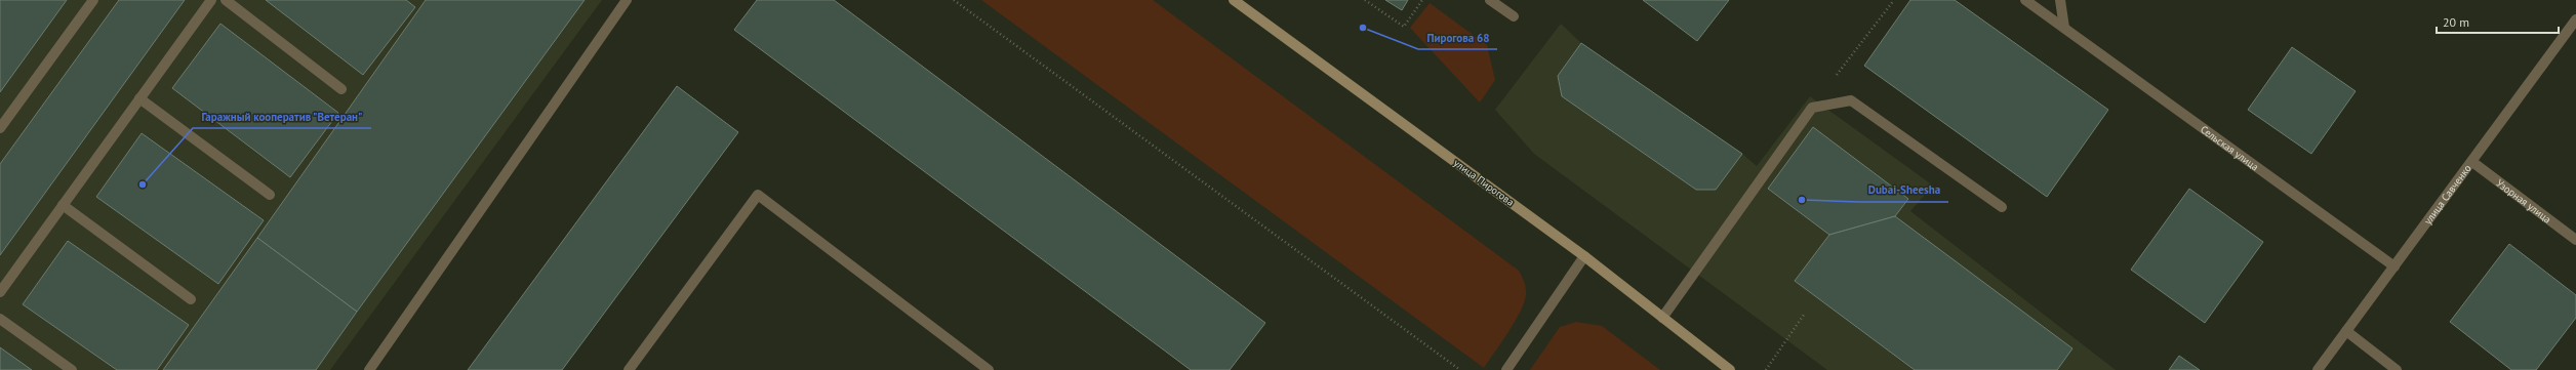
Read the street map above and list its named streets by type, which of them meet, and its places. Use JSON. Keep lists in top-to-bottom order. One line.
{"streets":{"main road":["улица Пирогова"],"street":["Сельская улица","улица Савченко","Узорная улица"]},"crossings":[["Сельская улица","улица Савченко"],["улица Савченко","Узорная улица"]],"places":["Пирогова 68","Гаражный кооператив \"Ветеран\"","Dubai-Sheesha"],"scale_bar":"20 m"}
